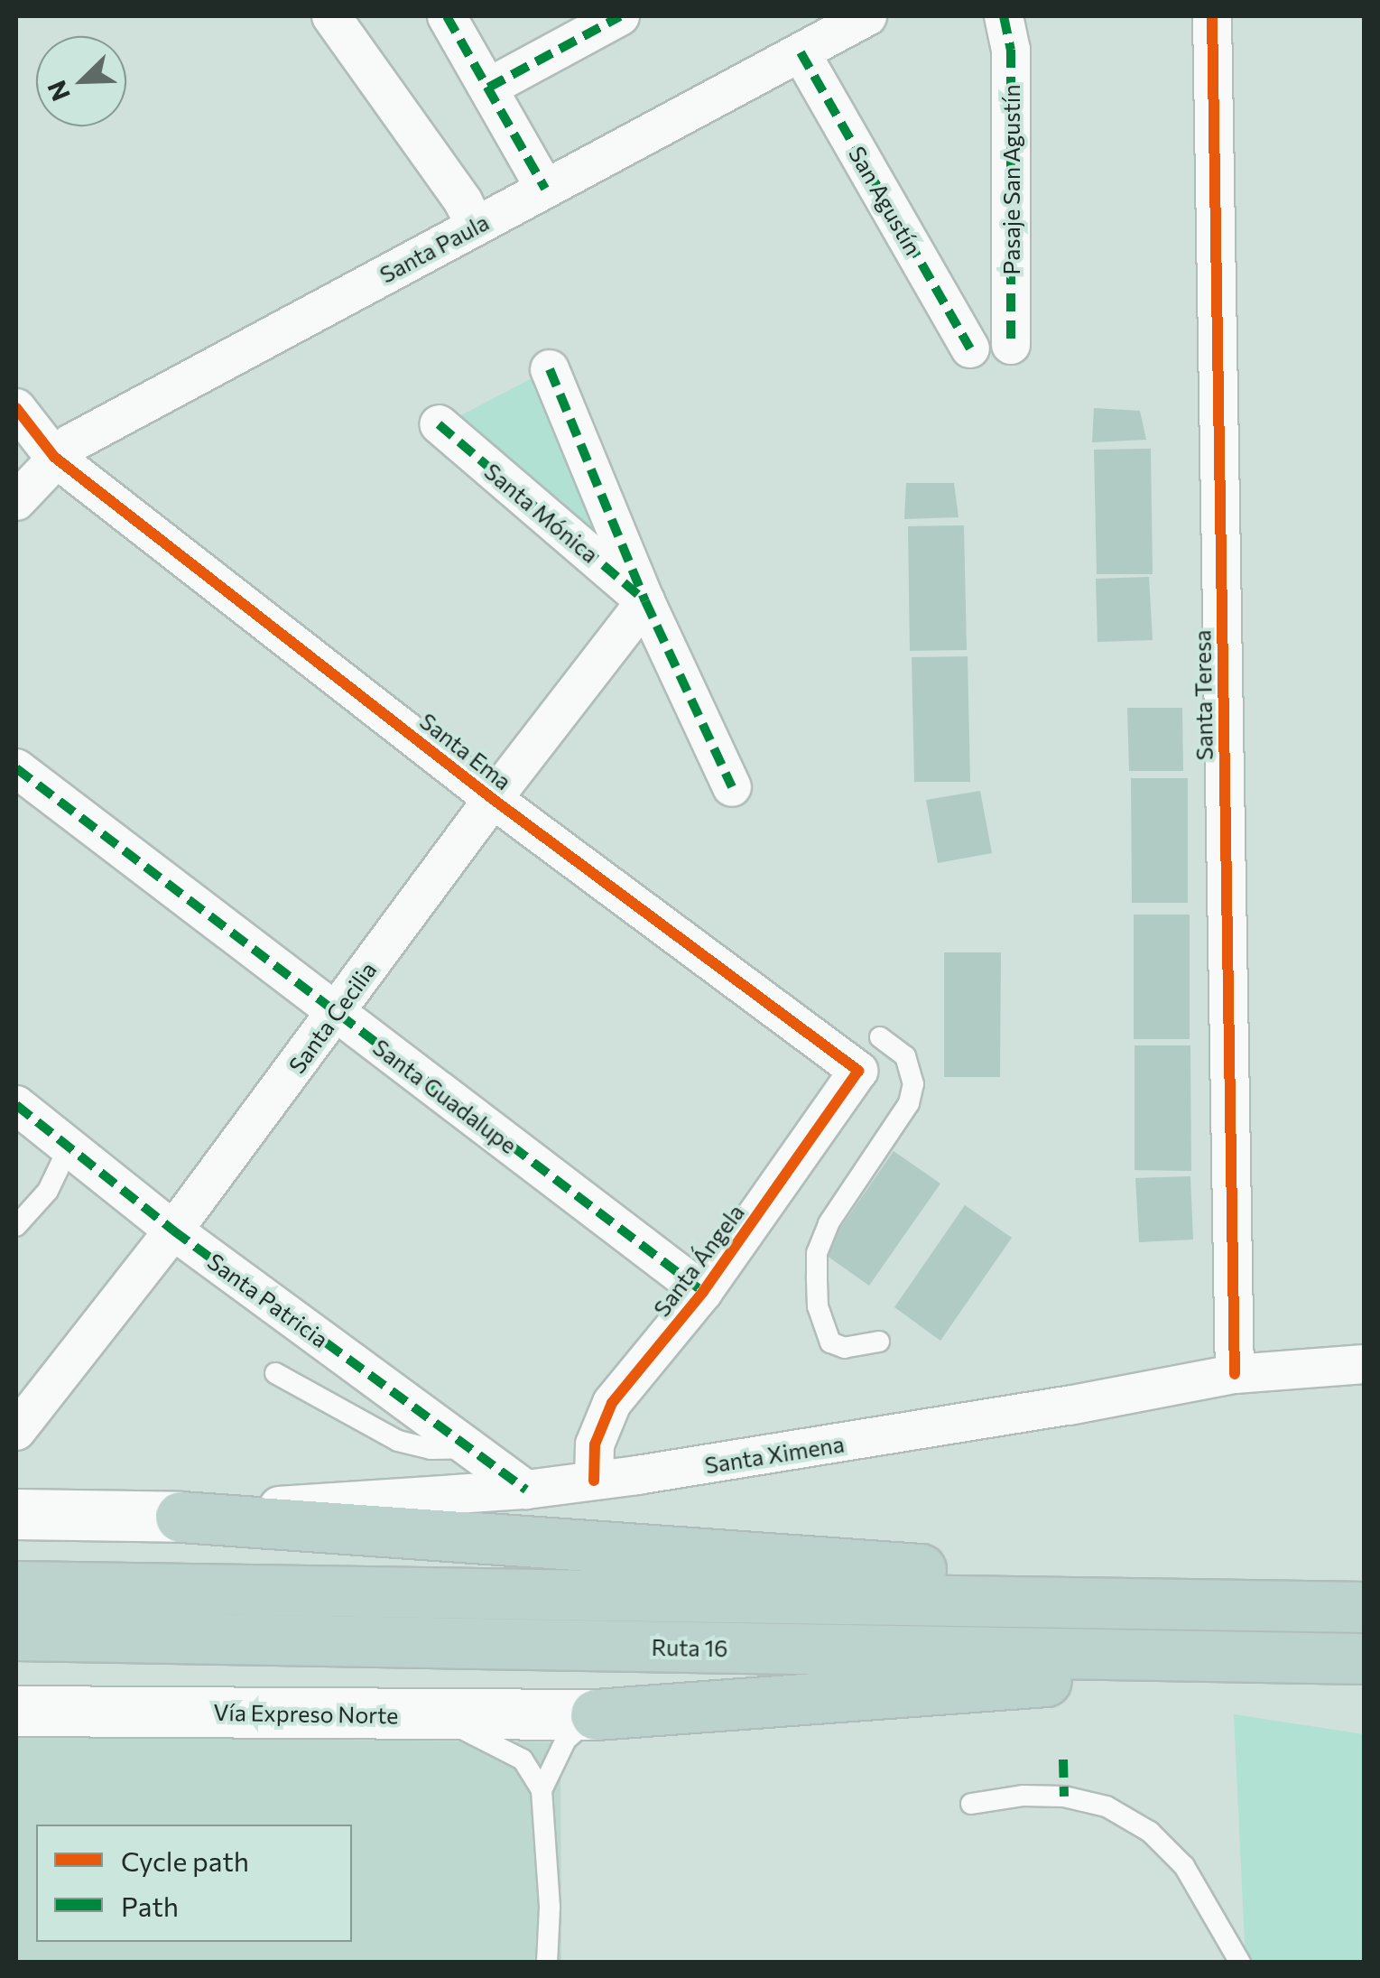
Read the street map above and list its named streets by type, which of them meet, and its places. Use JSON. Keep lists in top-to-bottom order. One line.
{"streets":{"highway":["Ruta 16"],"main road":["Vía Expreso Norte"],"street":["Pasaje San Agustín","San Agustín","Santa Paula","Santa Mónica","Santa Teresa","Santa Ema","Santa Cecilia","Santa Guadalupe","Santa Ángela","Santa Patricia","Santa Ximena"]},"crossings":[["San Agustín","Santa Paula"],["Santa Paula","Santa Ema"],["Santa Mónica","Santa Cecilia"],["Santa Teresa","Santa Ximena"],["Santa Ema","Santa Cecilia"],["Santa Ema","Santa Ángela"],["Santa Cecilia","Santa Guadalupe"],["Santa Cecilia","Santa Patricia"],["Santa Guadalupe","Santa Ángela"],["Santa Ángela","Santa Ximena"],["Santa Patricia","Santa Ximena"]],"legend":["Cycle path","Path"],"north":"bottom left"}
